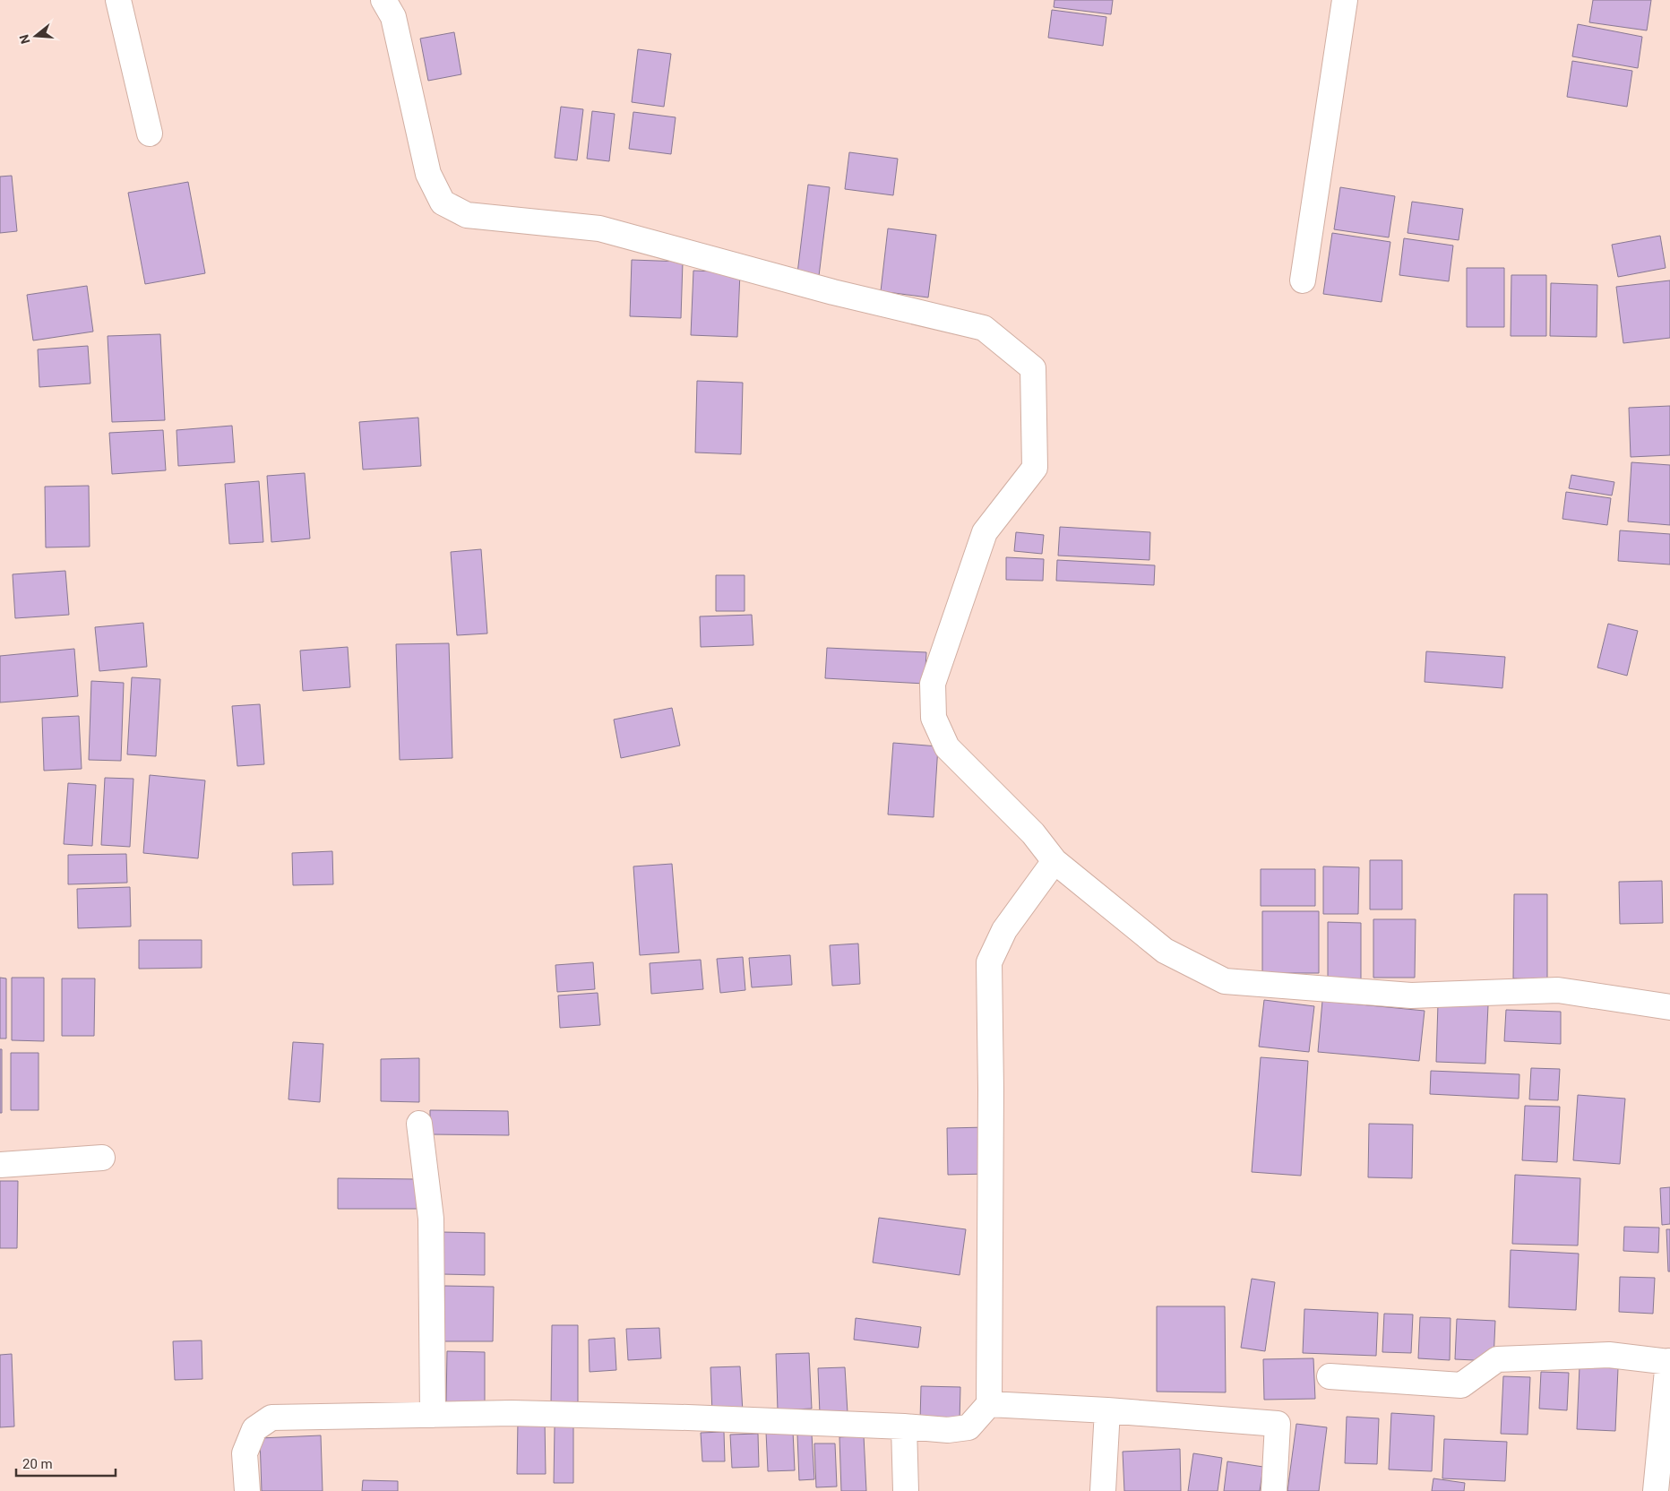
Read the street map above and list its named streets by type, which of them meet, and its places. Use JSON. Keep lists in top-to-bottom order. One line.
{"scale_bar":"20 m","north":"left"}
